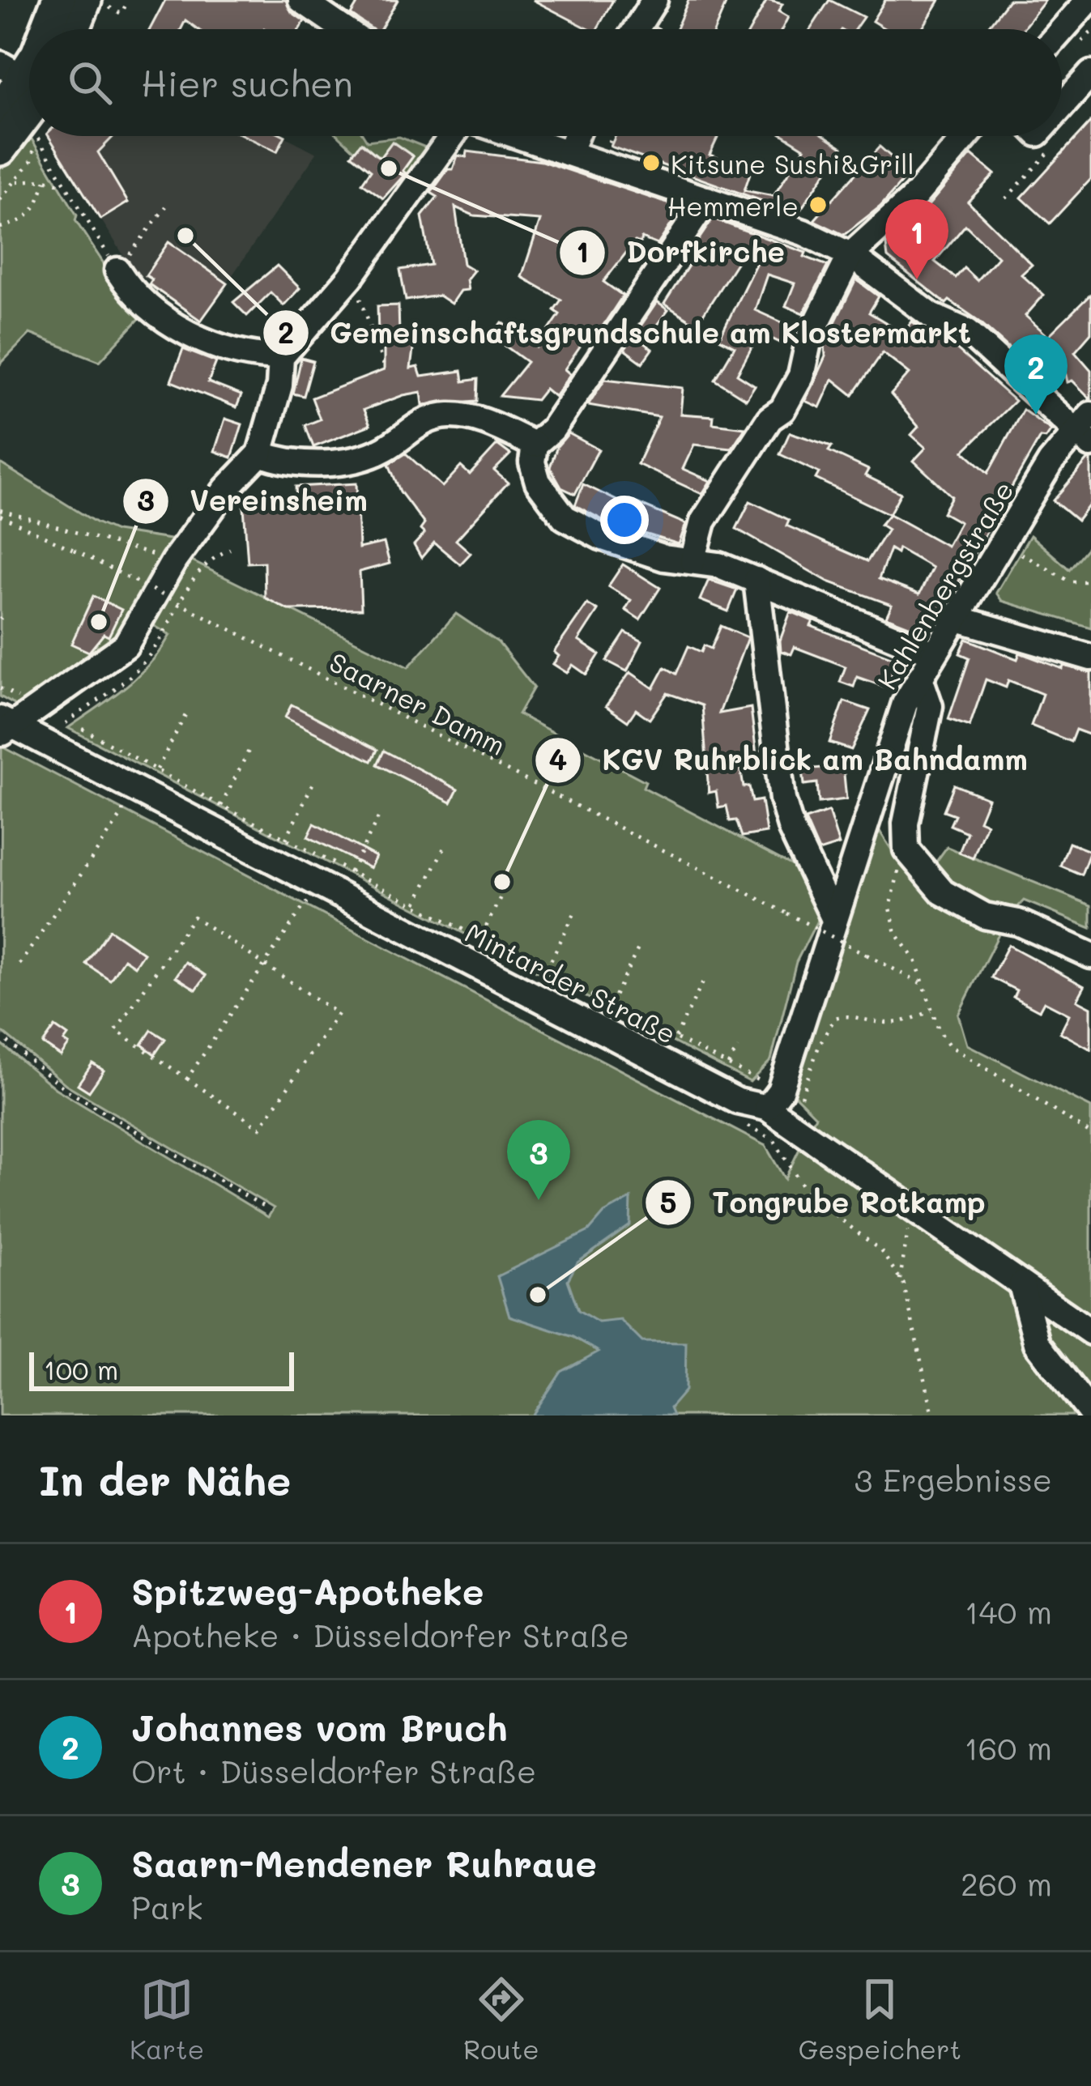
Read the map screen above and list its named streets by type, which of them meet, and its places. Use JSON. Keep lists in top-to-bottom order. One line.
{"streets":{"street":["Kahlenbergstraße","Mintarder Straße"],"path":["Saarner Damm"]},"crossings":[["Kahlenbergstraße","Mintarder Straße"]],"places":["Kitsune Sushi&Grill","Dorfkirche","Hemmerle","Gemeinschaftsgrundschule am Klostermarkt","Vereinsheim","KGV Ruhrblick am Bahndamm","Tongrube Rotkamp"],"scale_bar":"100 m","page":{"search":"Hier suchen","pins":["1","2","3"],"scale":"100 m","heading":["In der Nähe","3 Ergebnisse"],"list":[{"mark":"1","name":"Spitzweg-Apotheke","note":"Apotheke · Düsseldorfer Straße","value":"140 m"},{"mark":"2","name":"Johannes vom Bruch","note":"Ort · Düsseldorfer Straße","value":"160 m"},{"mark":"3","name":"Saarn-Mendener Ruhraue","note":"Park","value":"260 m"}],"nav":["Karte","Route","Gespeichert"]}}
